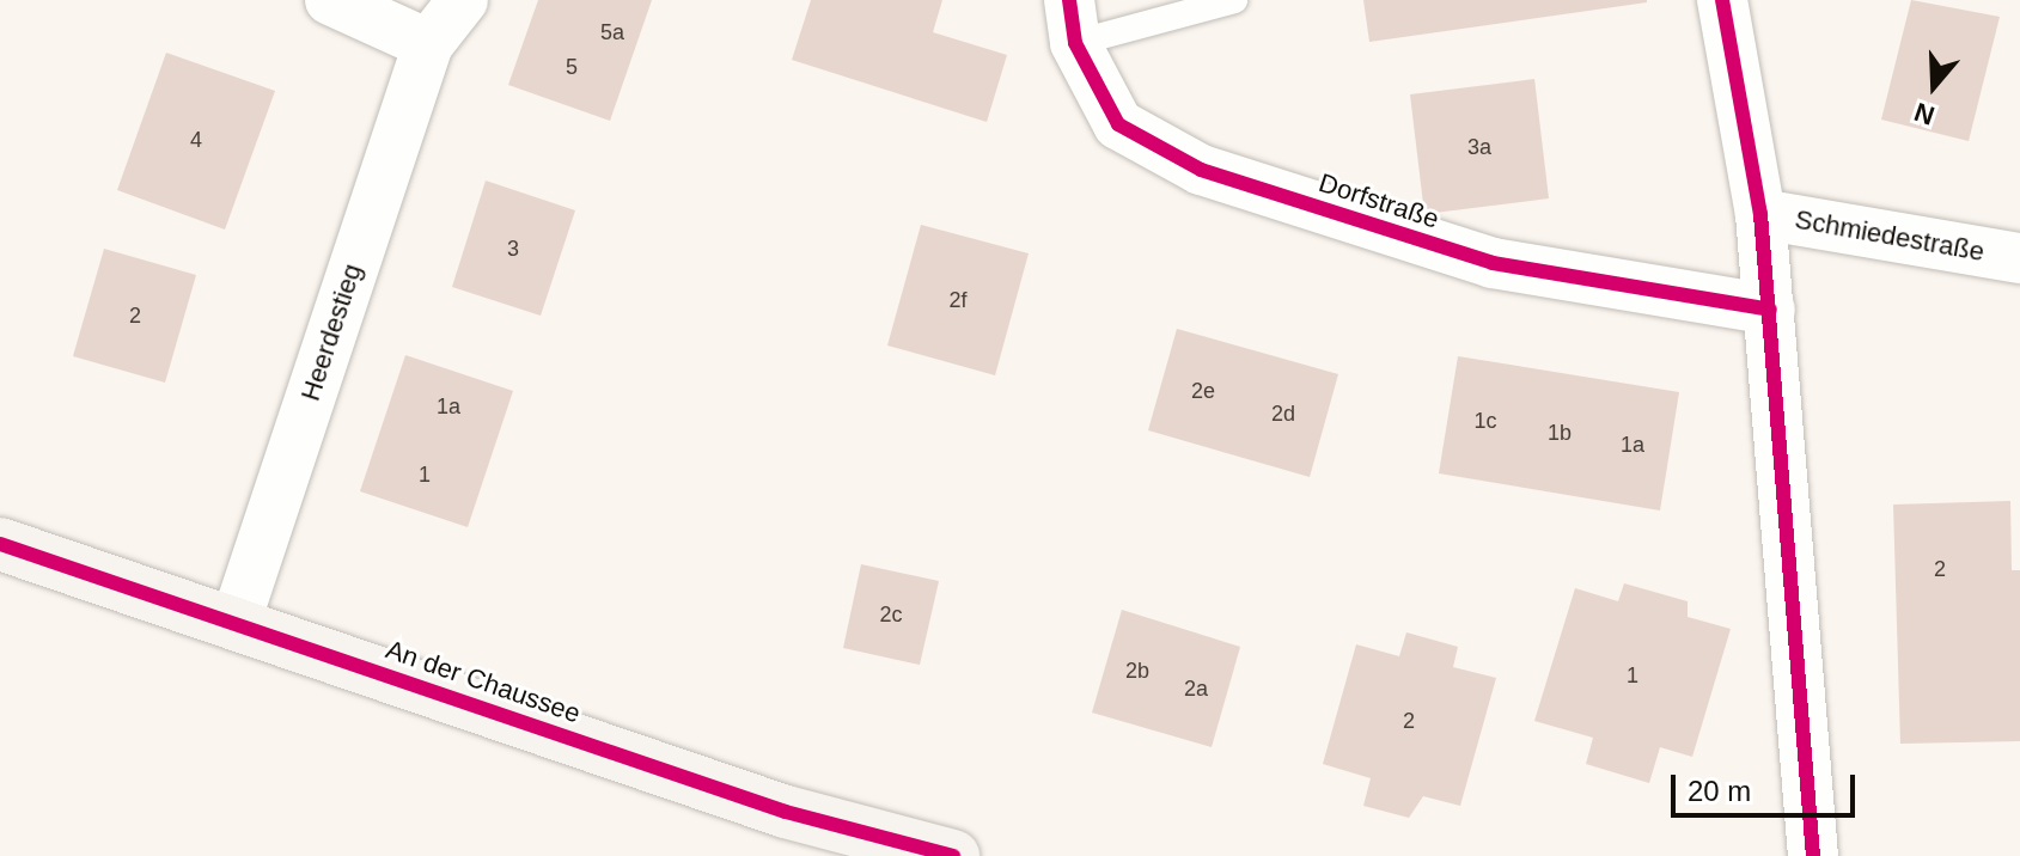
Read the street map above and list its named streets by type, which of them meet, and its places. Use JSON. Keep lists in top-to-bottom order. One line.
{"streets":{"main road":["An der Chaussee"],"street":["Dorfstraße","Schmiedestraße","Heerdestieg"]},"crossings":[["Heerdestieg","An der Chaussee"]],"house_numbers":["5a","5","4","3a","3","2f","2","2e","1a","2d","1c","1b","1a","1","2","2c","2b","1","2a","2"],"scale_bar":"20 m","north":"bottom"}
